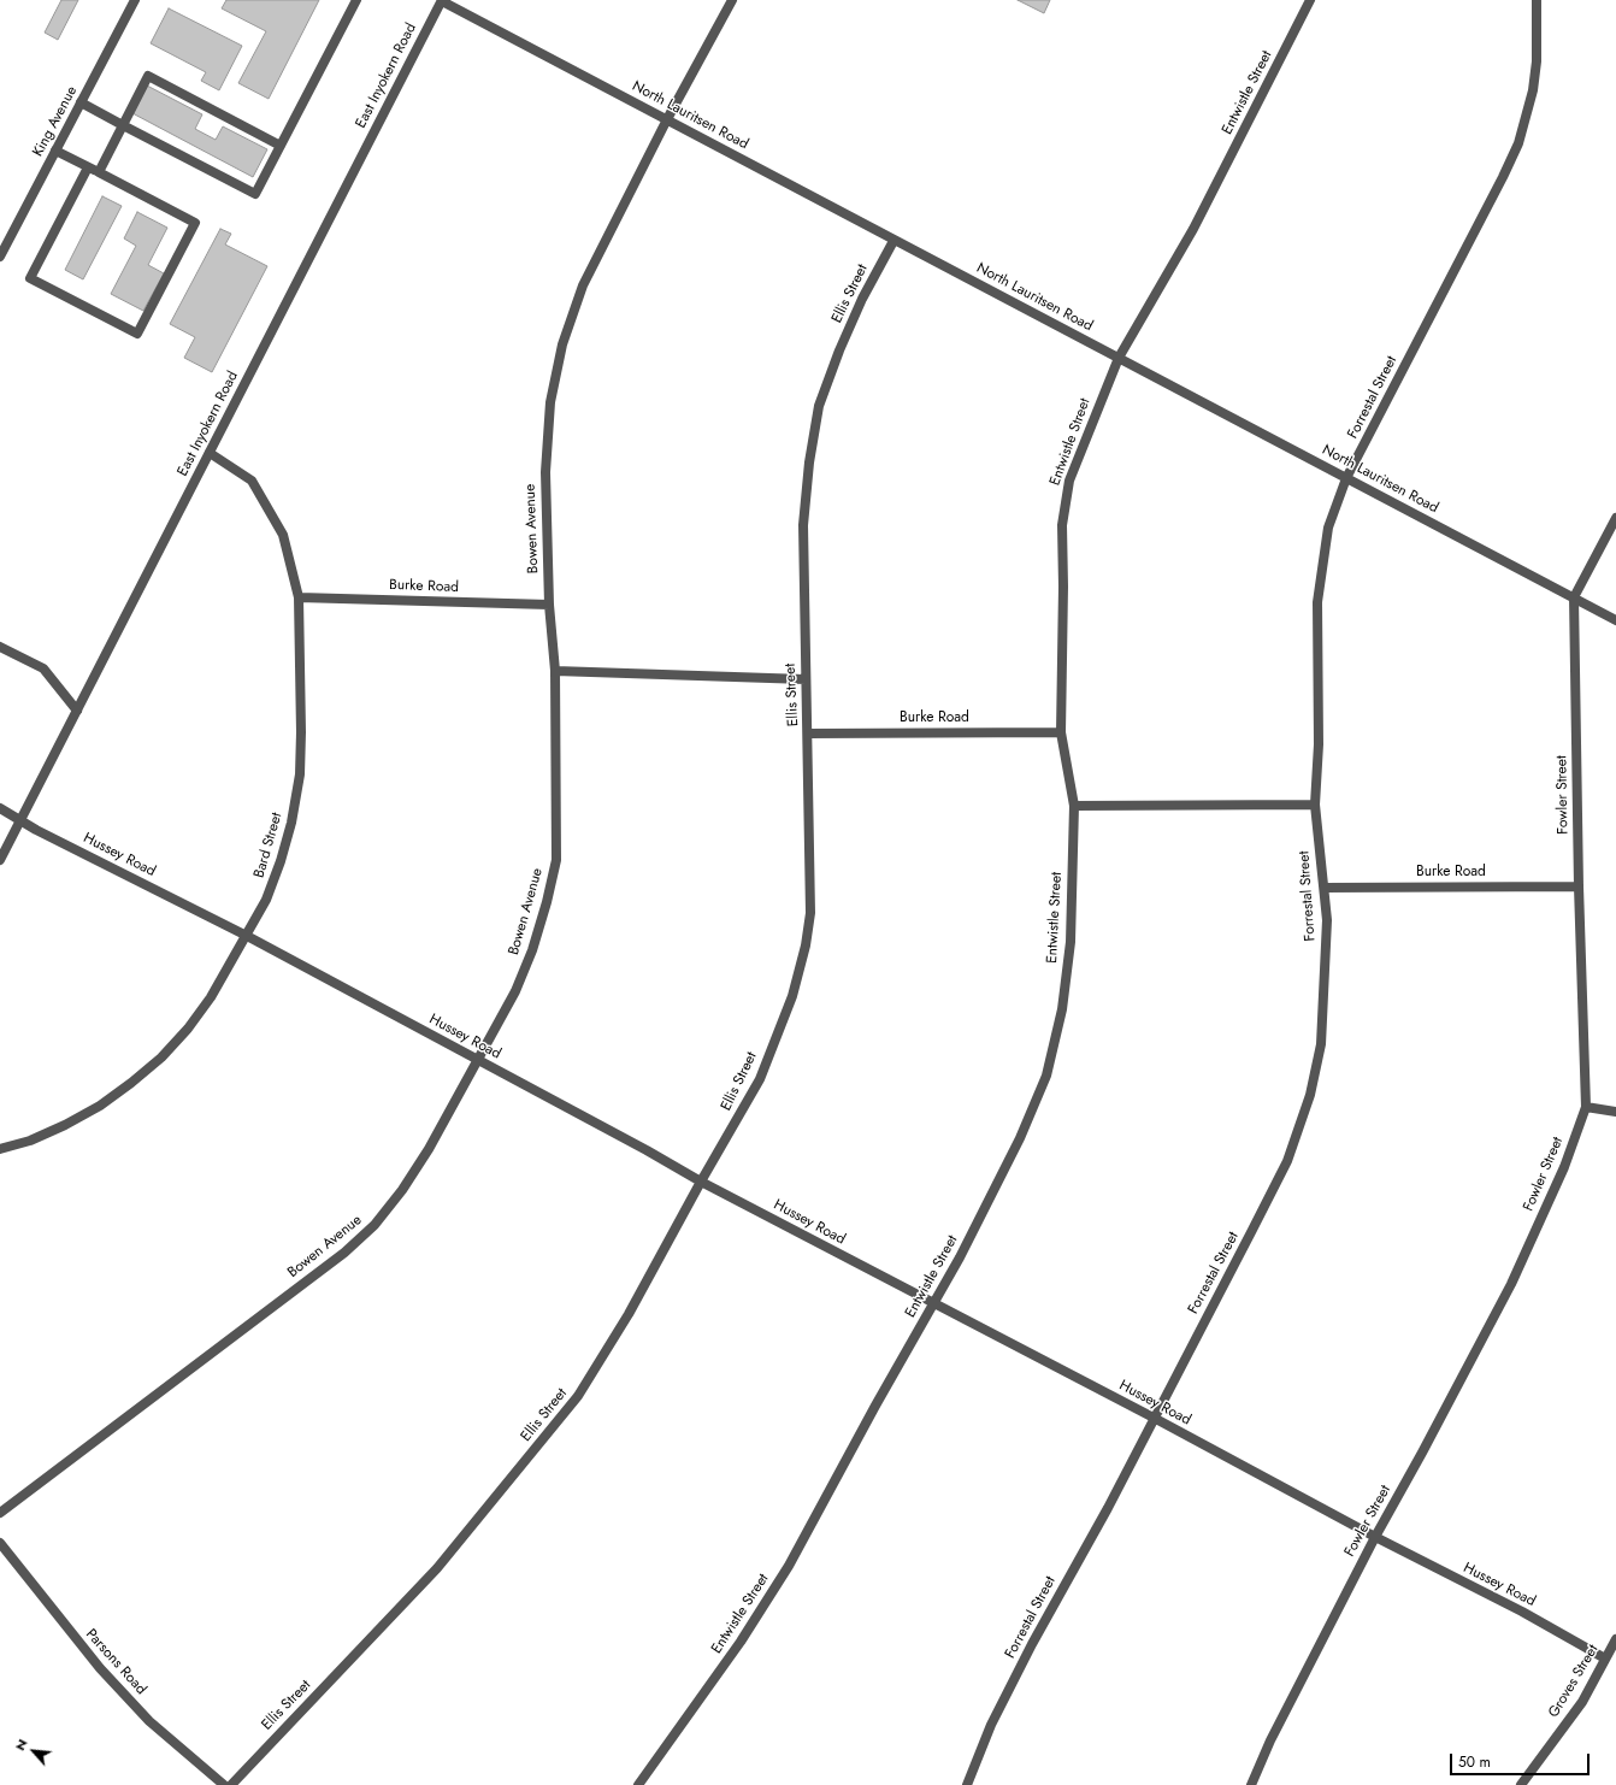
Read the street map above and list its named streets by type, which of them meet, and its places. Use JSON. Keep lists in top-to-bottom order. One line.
{"streets":{"street":["East Inyokern Road","Entwistle Street","North Lauritsen Road","King Avenue","Ellis Street","Forrestal Street","Bowen Avenue","Burke Road","Fowler Street","Bard Street","Hussey Road","Parsons Road","Groves Street"]},"crossings":[["East Inyokern Road","North Lauritsen Road"],["East Inyokern Road","Bard Street"],["East Inyokern Road","Hussey Road"],["Entwistle Street","North Lauritsen Road"],["Entwistle Street","Burke Road"],["Entwistle Street","Hussey Road"],["North Lauritsen Road","Ellis Street"],["North Lauritsen Road","Forrestal Street"],["North Lauritsen Road","Bowen Avenue"],["North Lauritsen Road","Fowler Street"],["Ellis Street","Burke Road"],["Ellis Street","Hussey Road"],["Forrestal Street","Burke Road"],["Forrestal Street","Hussey Road"],["Bowen Avenue","Burke Road"],["Bowen Avenue","Hussey Road"],["Burke Road","Fowler Street"],["Burke Road","Bard Street"],["Fowler Street","Hussey Road"],["Bard Street","Hussey Road"],["Hussey Road","Groves Street"]],"scale_bar":"50 m","north":"top left"}
